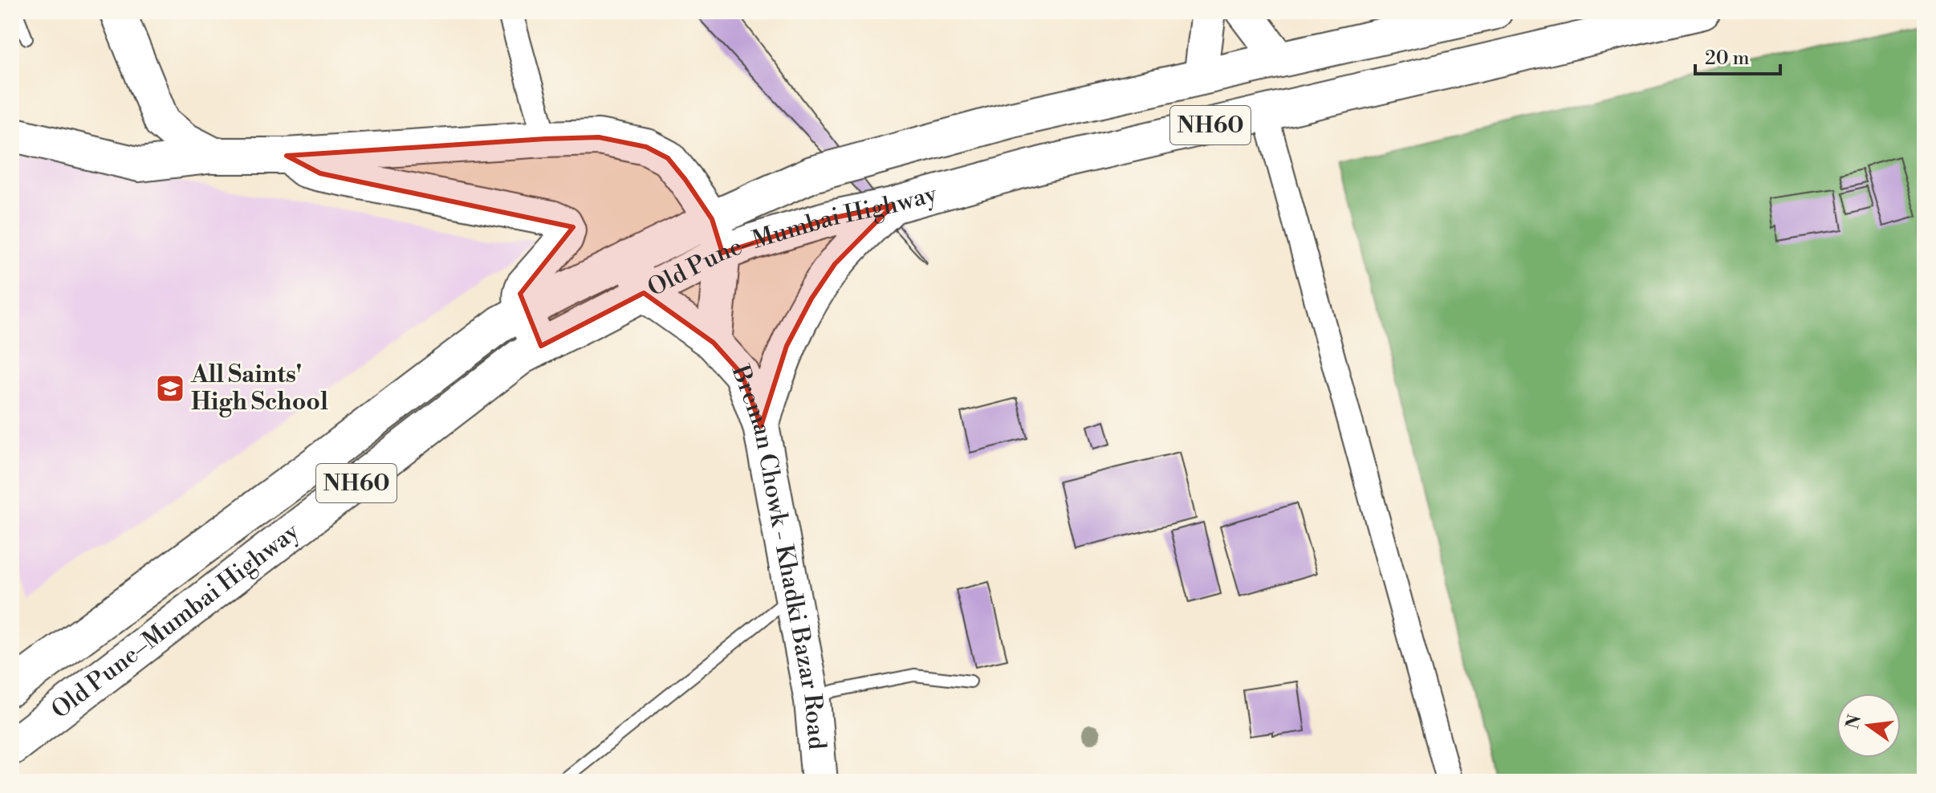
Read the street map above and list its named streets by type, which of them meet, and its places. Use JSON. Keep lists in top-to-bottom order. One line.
{"streets":{"main road":["NH60","Old Pune–Mumbai Highway","Breman Chowk - Khadki Bazar Road"]},"crossings":[["Old Pune–Mumbai Highway","Breman Chowk - Khadki Bazar Road"]],"places":{"school or university":["All Saints' High School"]},"scale_bar":"20 m","north":"left"}
